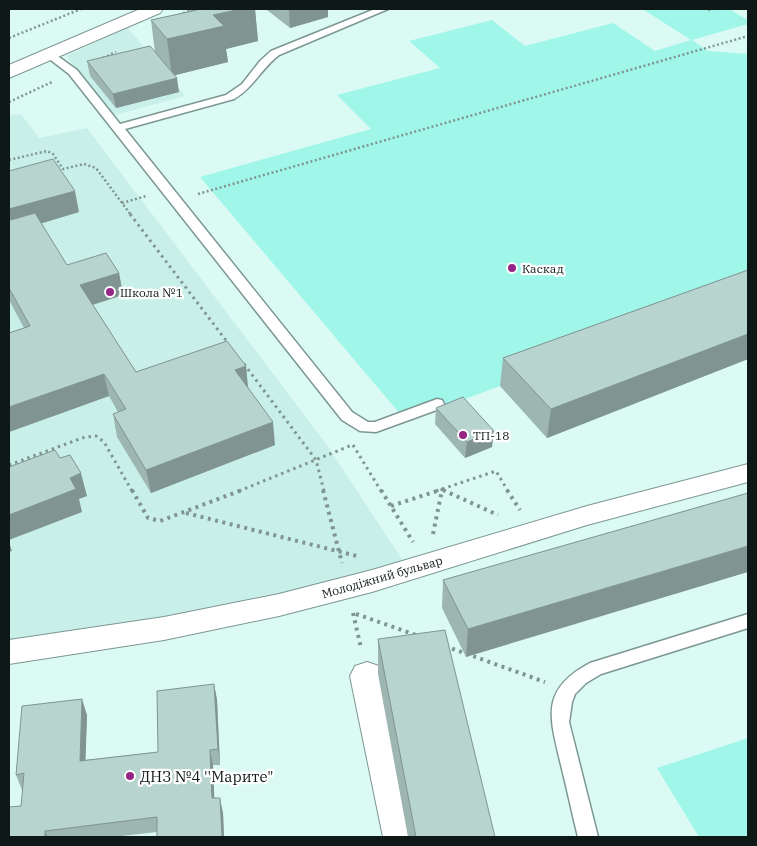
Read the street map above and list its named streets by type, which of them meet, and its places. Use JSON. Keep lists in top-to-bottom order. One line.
{"streets":{"street":["Молодіжний бульвар"]},"places":["Каскад","Школа №1","ТП-18","ДНЗ №4 ''Марите\""]}
